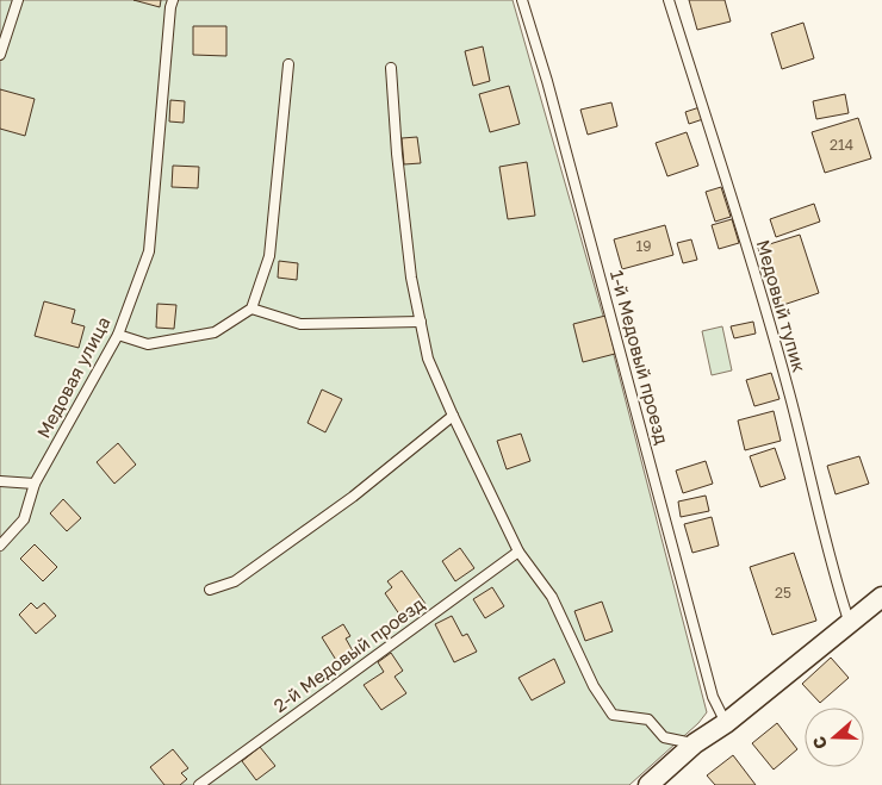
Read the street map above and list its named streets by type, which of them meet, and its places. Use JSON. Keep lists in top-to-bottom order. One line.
{"streets":{"lane":["Медовый тупик","1-й Медовый проезд","Медовая улица","2-й Медовый проезд"]},"house_numbers":["214","19","25"],"north":"left"}
